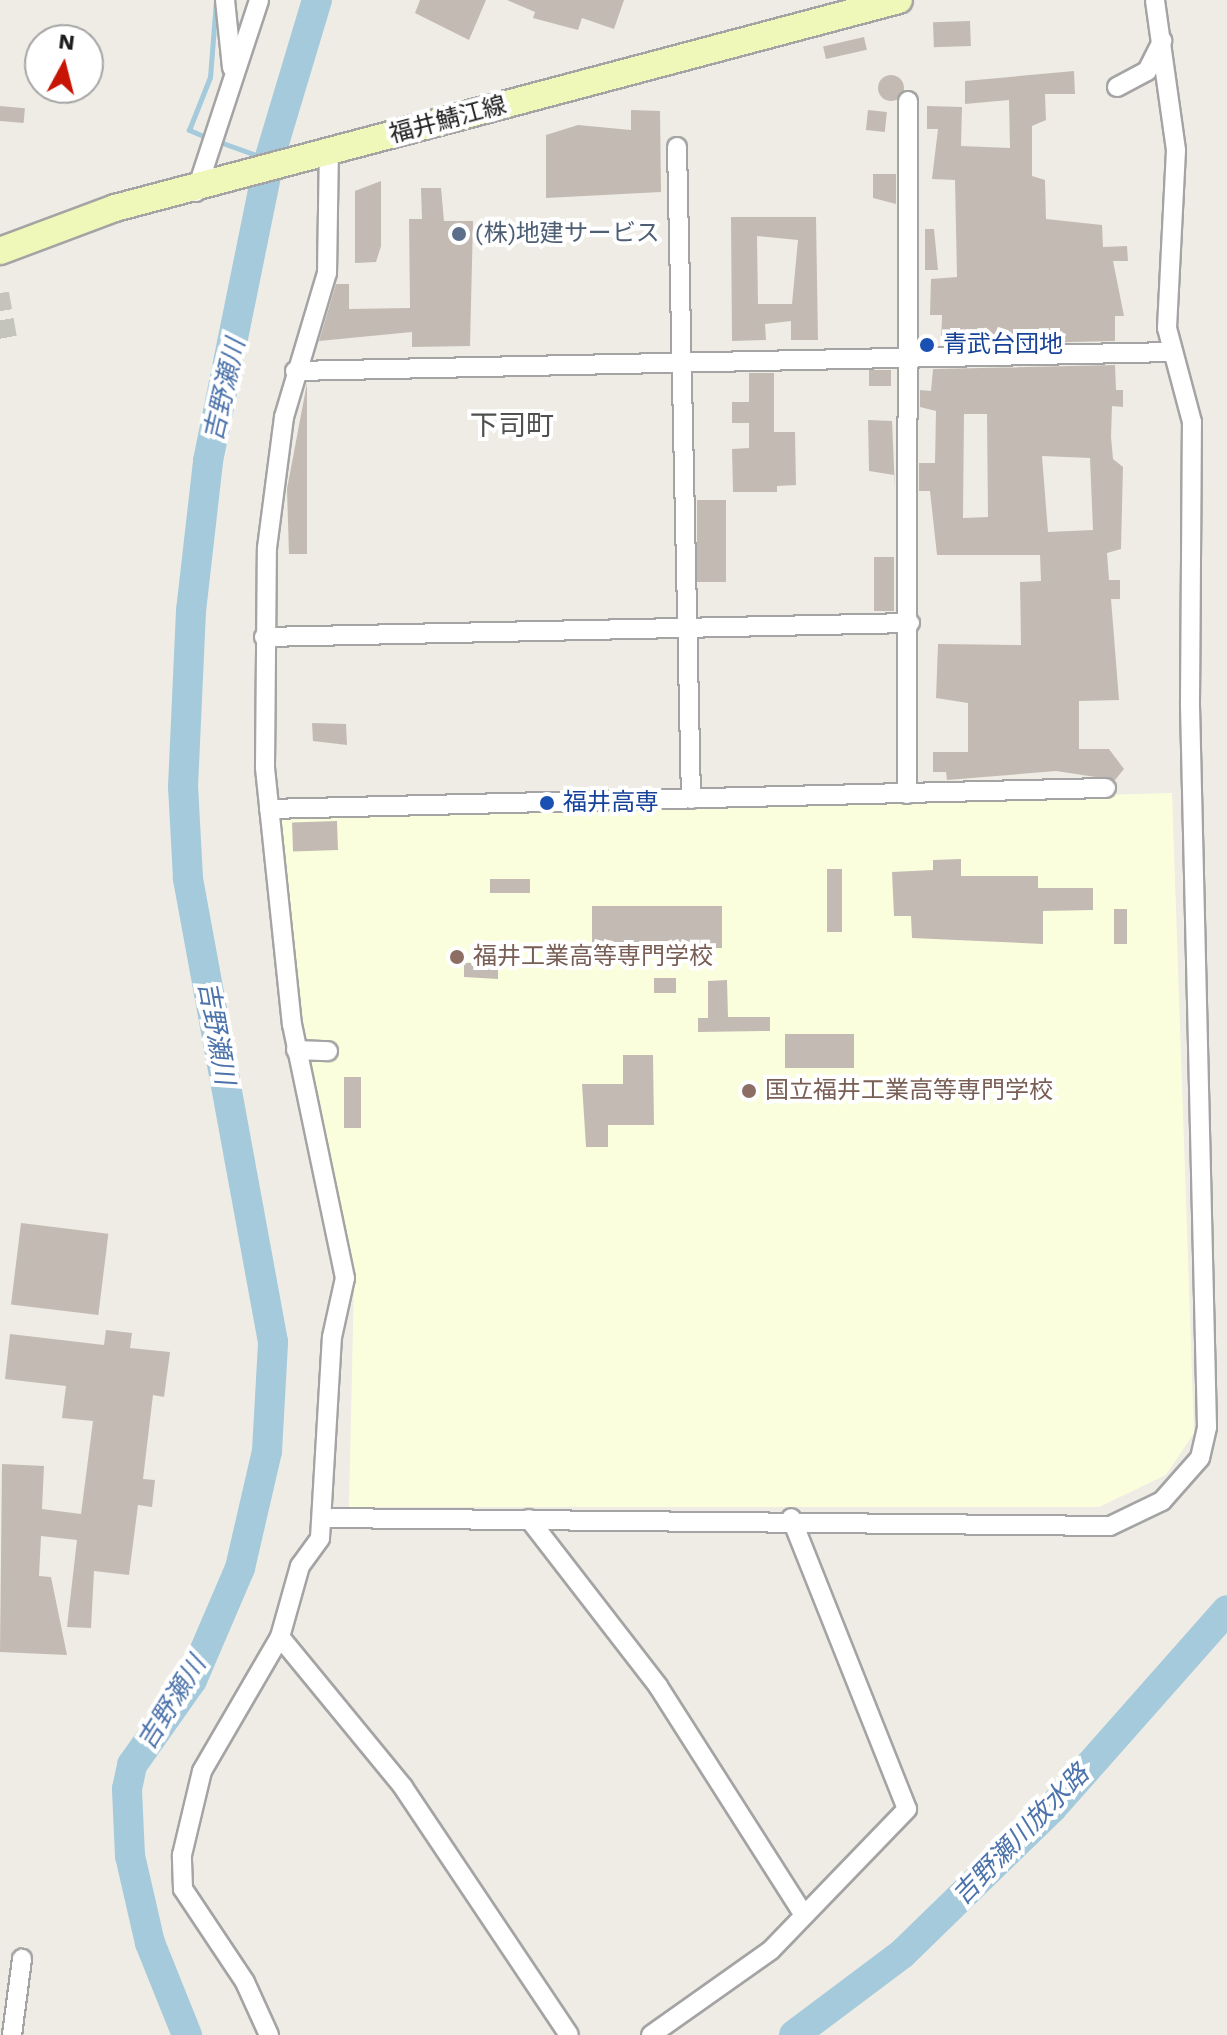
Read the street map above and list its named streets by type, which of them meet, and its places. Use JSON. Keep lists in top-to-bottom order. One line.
{"streets":{"main road":["福井鯖江線"]},"districts":["下司町"],"water":["吉野瀬川","吉野瀬川放水路"],"places":["(株)地建サービス","青武台団地","福井高専","福井工業高等専門学校","国立福井工業高等専門学校"],"north":"top"}
